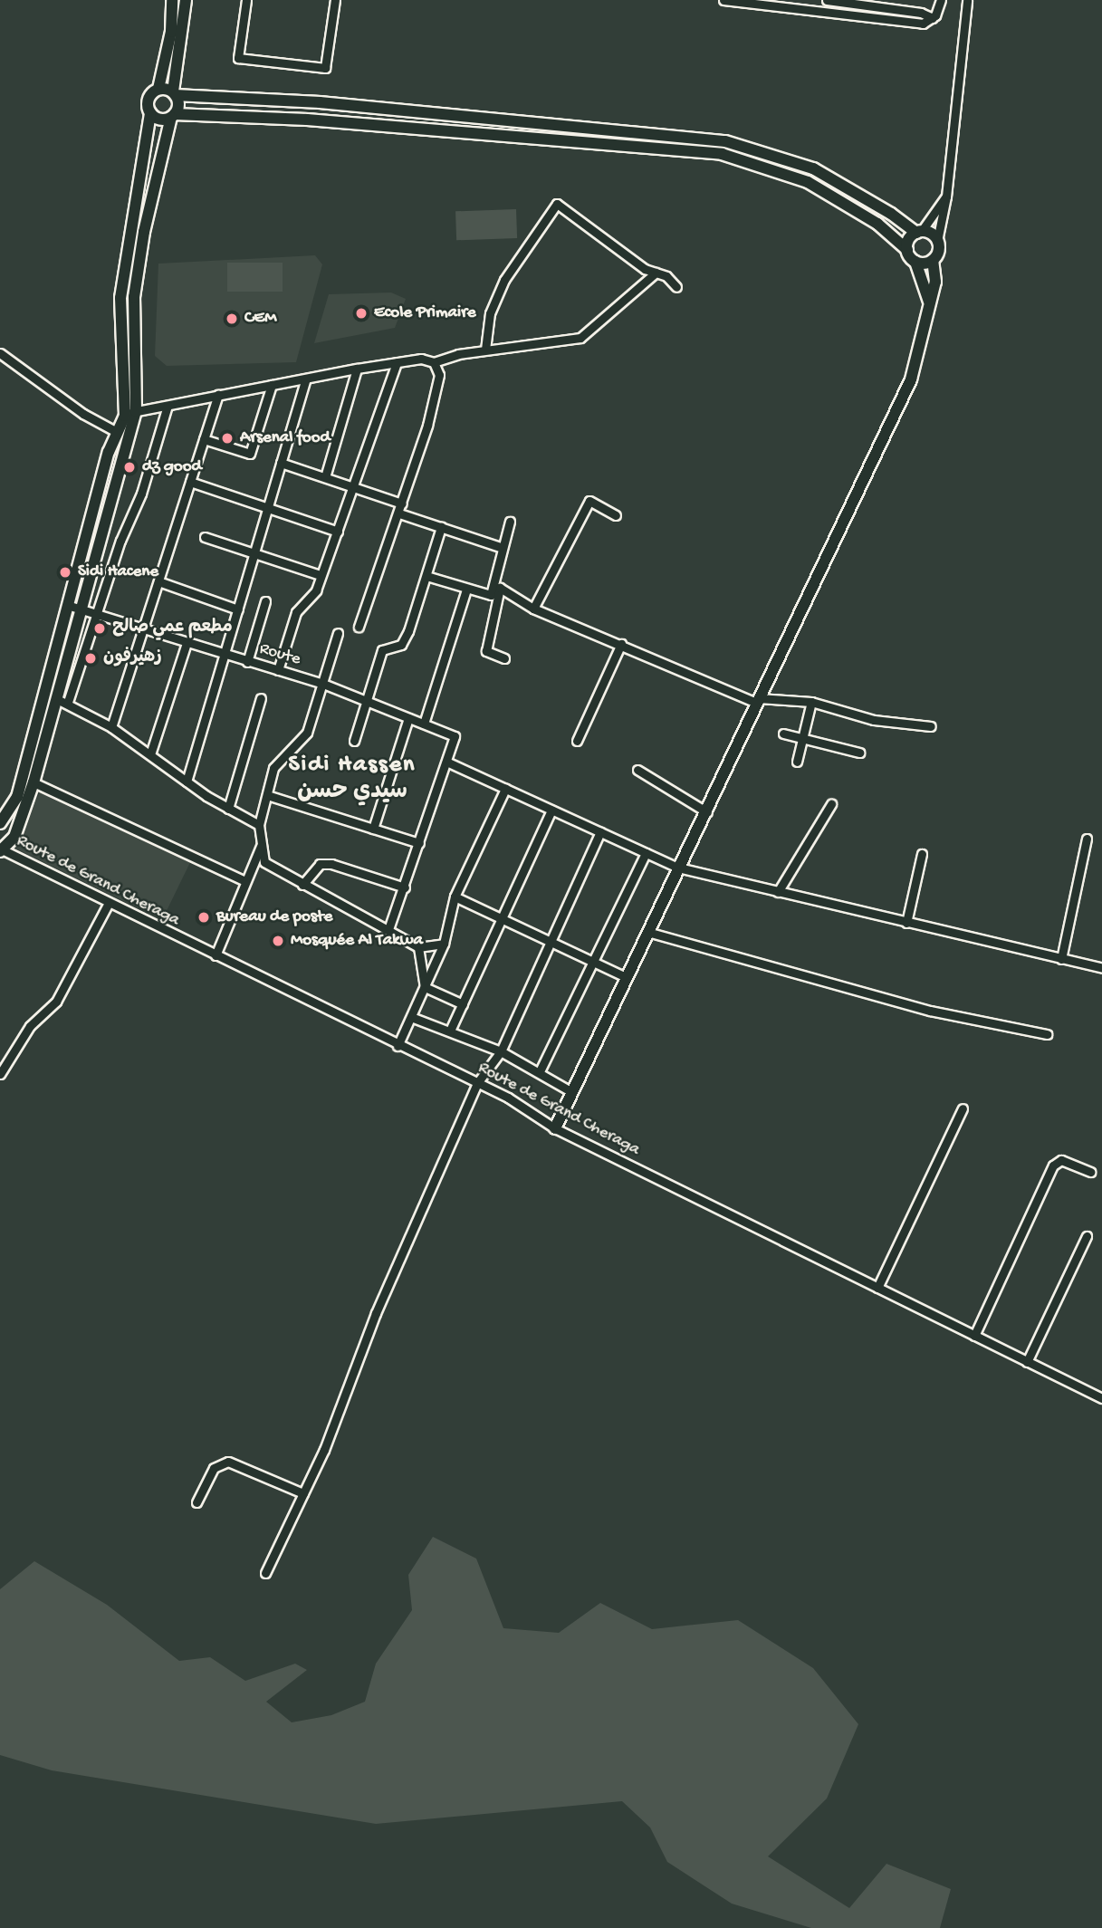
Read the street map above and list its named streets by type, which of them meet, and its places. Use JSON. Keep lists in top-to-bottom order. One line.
{"streets":{"street":["Route","Route de Grand Cheraga"]},"districts":["Sidi Hassen سيدي حسن"],"places":["Ecole Primaire","CEM","Arsenal food","dz good","Sidi Hacene","مطعم عمي صالح","زهيرفون","Bureau de poste","Mosquée Al Takwa"]}
